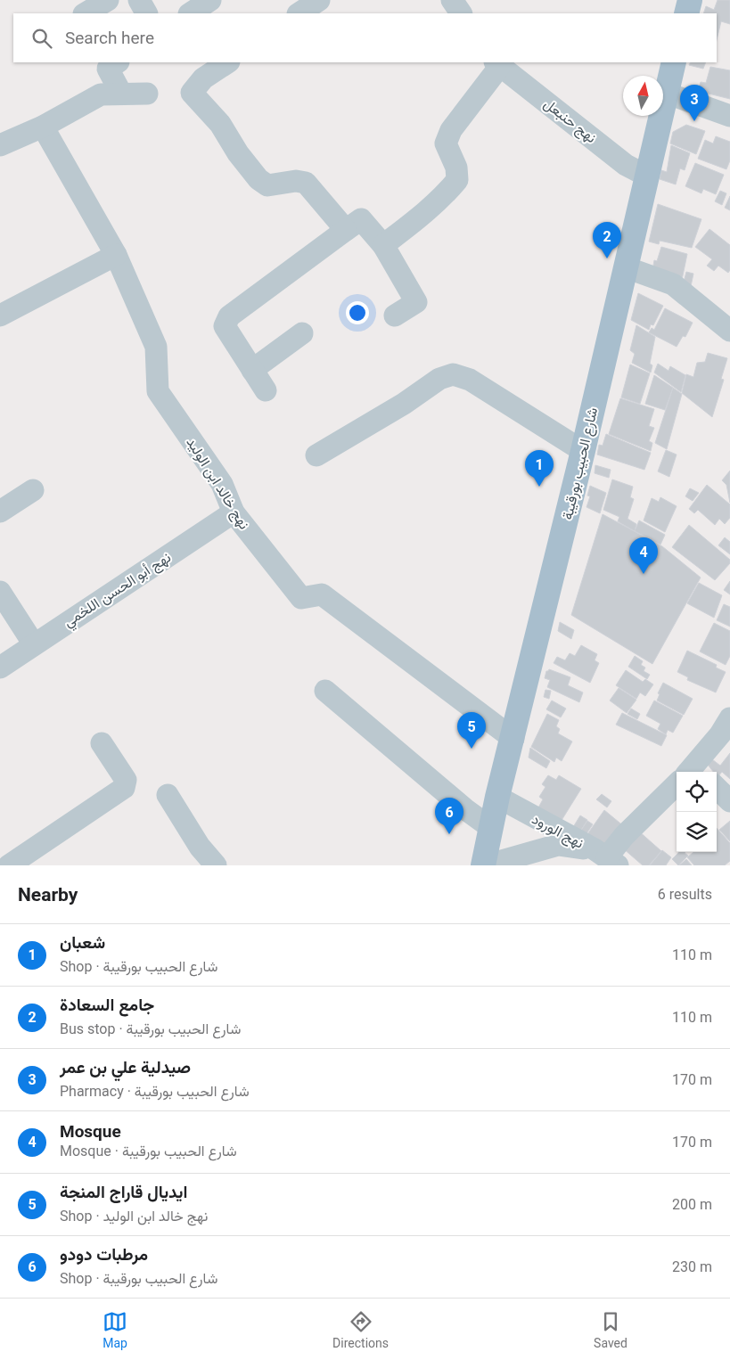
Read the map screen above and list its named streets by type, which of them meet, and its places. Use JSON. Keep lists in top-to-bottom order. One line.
{"streets":{"main road":["شارع الحبيب بورقيبة"],"street":["نهج حنبعل","نهج خالد ابن الوليد","نهج أبو الحسن اللخمي","نهج الورود"]},"crossings":[["نهج حنبعل","شارع الحبيب بورقيبة"],["شارع الحبيب بورقيبة","نهج خالد ابن الوليد"],["شارع الحبيب بورقيبة","نهج الورود"],["نهج خالد ابن الوليد","نهج أبو الحسن اللخمي"]],"north":"top","page":{"search":"Search here","pins":["3","2","1","4","5","6"],"heading":["Nearby","6 results"],"list":[{"mark":"1","name":"شعبان","note":"Shop · شارع الحبيب بورقيبة","value":"110 m"},{"mark":"2","name":"جامع السعادة","note":"Bus stop · شارع الحبيب بورقيبة","value":"110 m"},{"mark":"3","name":"صيدلية علي بن عمر","note":"Pharmacy · شارع الحبيب بورقيبة","value":"170 m"},{"mark":"4","name":"Mosque","note":"Mosque · شارع الحبيب بورقيبة","value":"170 m"},{"mark":"5","name":"ايديال قاراج المنجة","note":"Shop · نهج خالد ابن الوليد","value":"200 m"},{"mark":"6","name":"مرطبات دودو","note":"Shop · شارع الحبيب بورقيبة","value":"230 m"}],"nav":["Map","Directions","Saved"]}}
